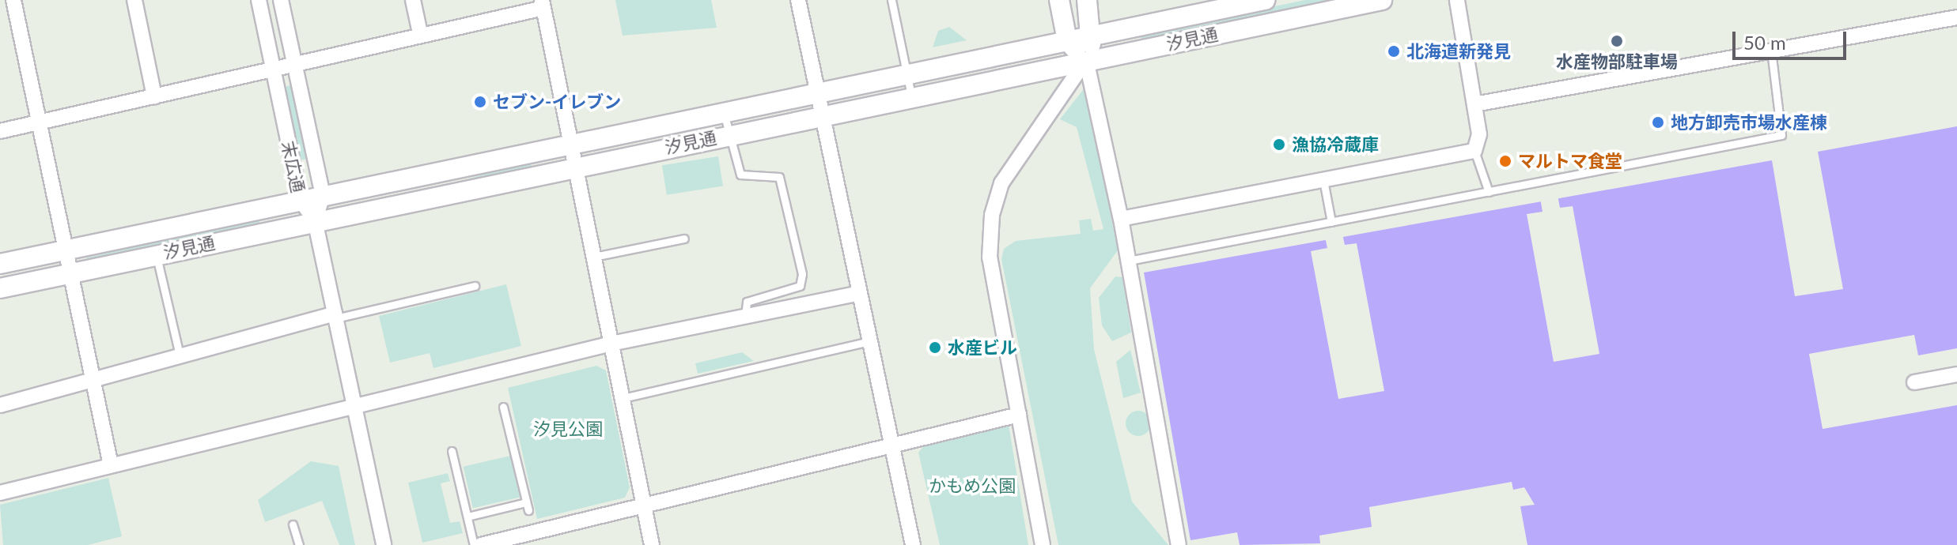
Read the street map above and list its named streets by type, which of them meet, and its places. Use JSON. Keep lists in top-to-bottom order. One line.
{"streets":{"street":["汐見通","末広通"]},"crossings":[["汐見通","末広通"]],"parks":["汐見公園","かもめ公園"],"places":["水産物部駐車場","北海道新発見","セブン-イレブン","地方卸売市場水産棟","漁協冷蔵庫","マルトマ食堂","水産ビル"],"scale_bar":"50 m"}
